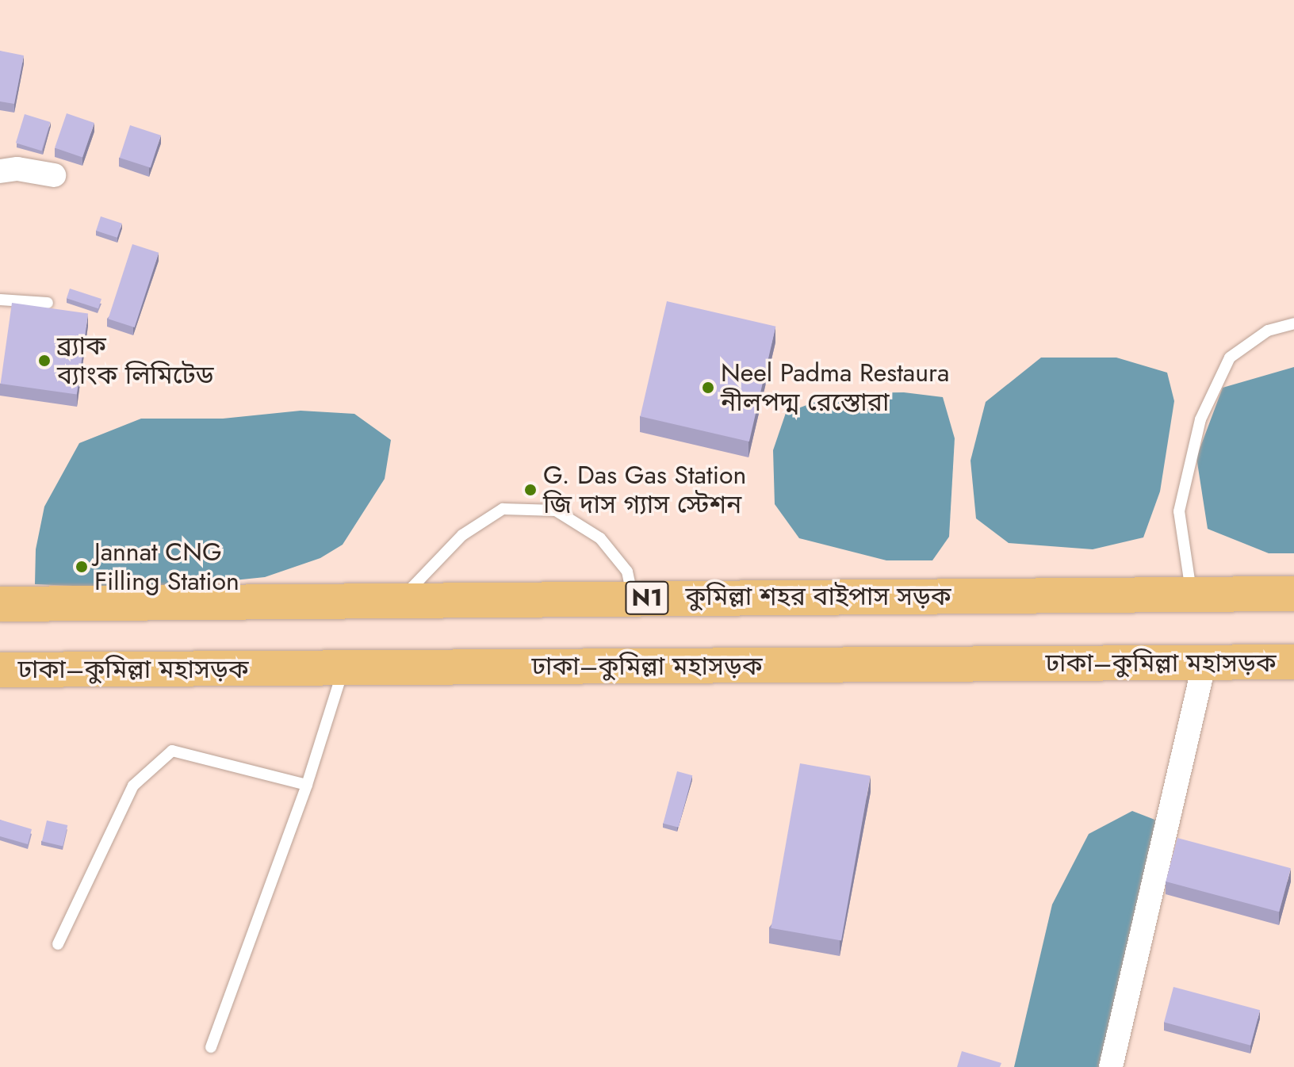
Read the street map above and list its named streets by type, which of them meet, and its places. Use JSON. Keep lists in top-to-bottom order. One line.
{"streets":{"highway":["কুমিল্লা শহর বাইপাস সড়ক","N1","ঢাকা–কুমিল্লা মহাসড়ক"]},"places":["ব্র্যাক ব্যাংক লিমিটেড","Neel Padma Restaura নীলপদ্ম রেস্তোরা","G. Das Gas Station জি দাস গ্যাস স্টেশন","Jannat CNG Filling Station"]}
